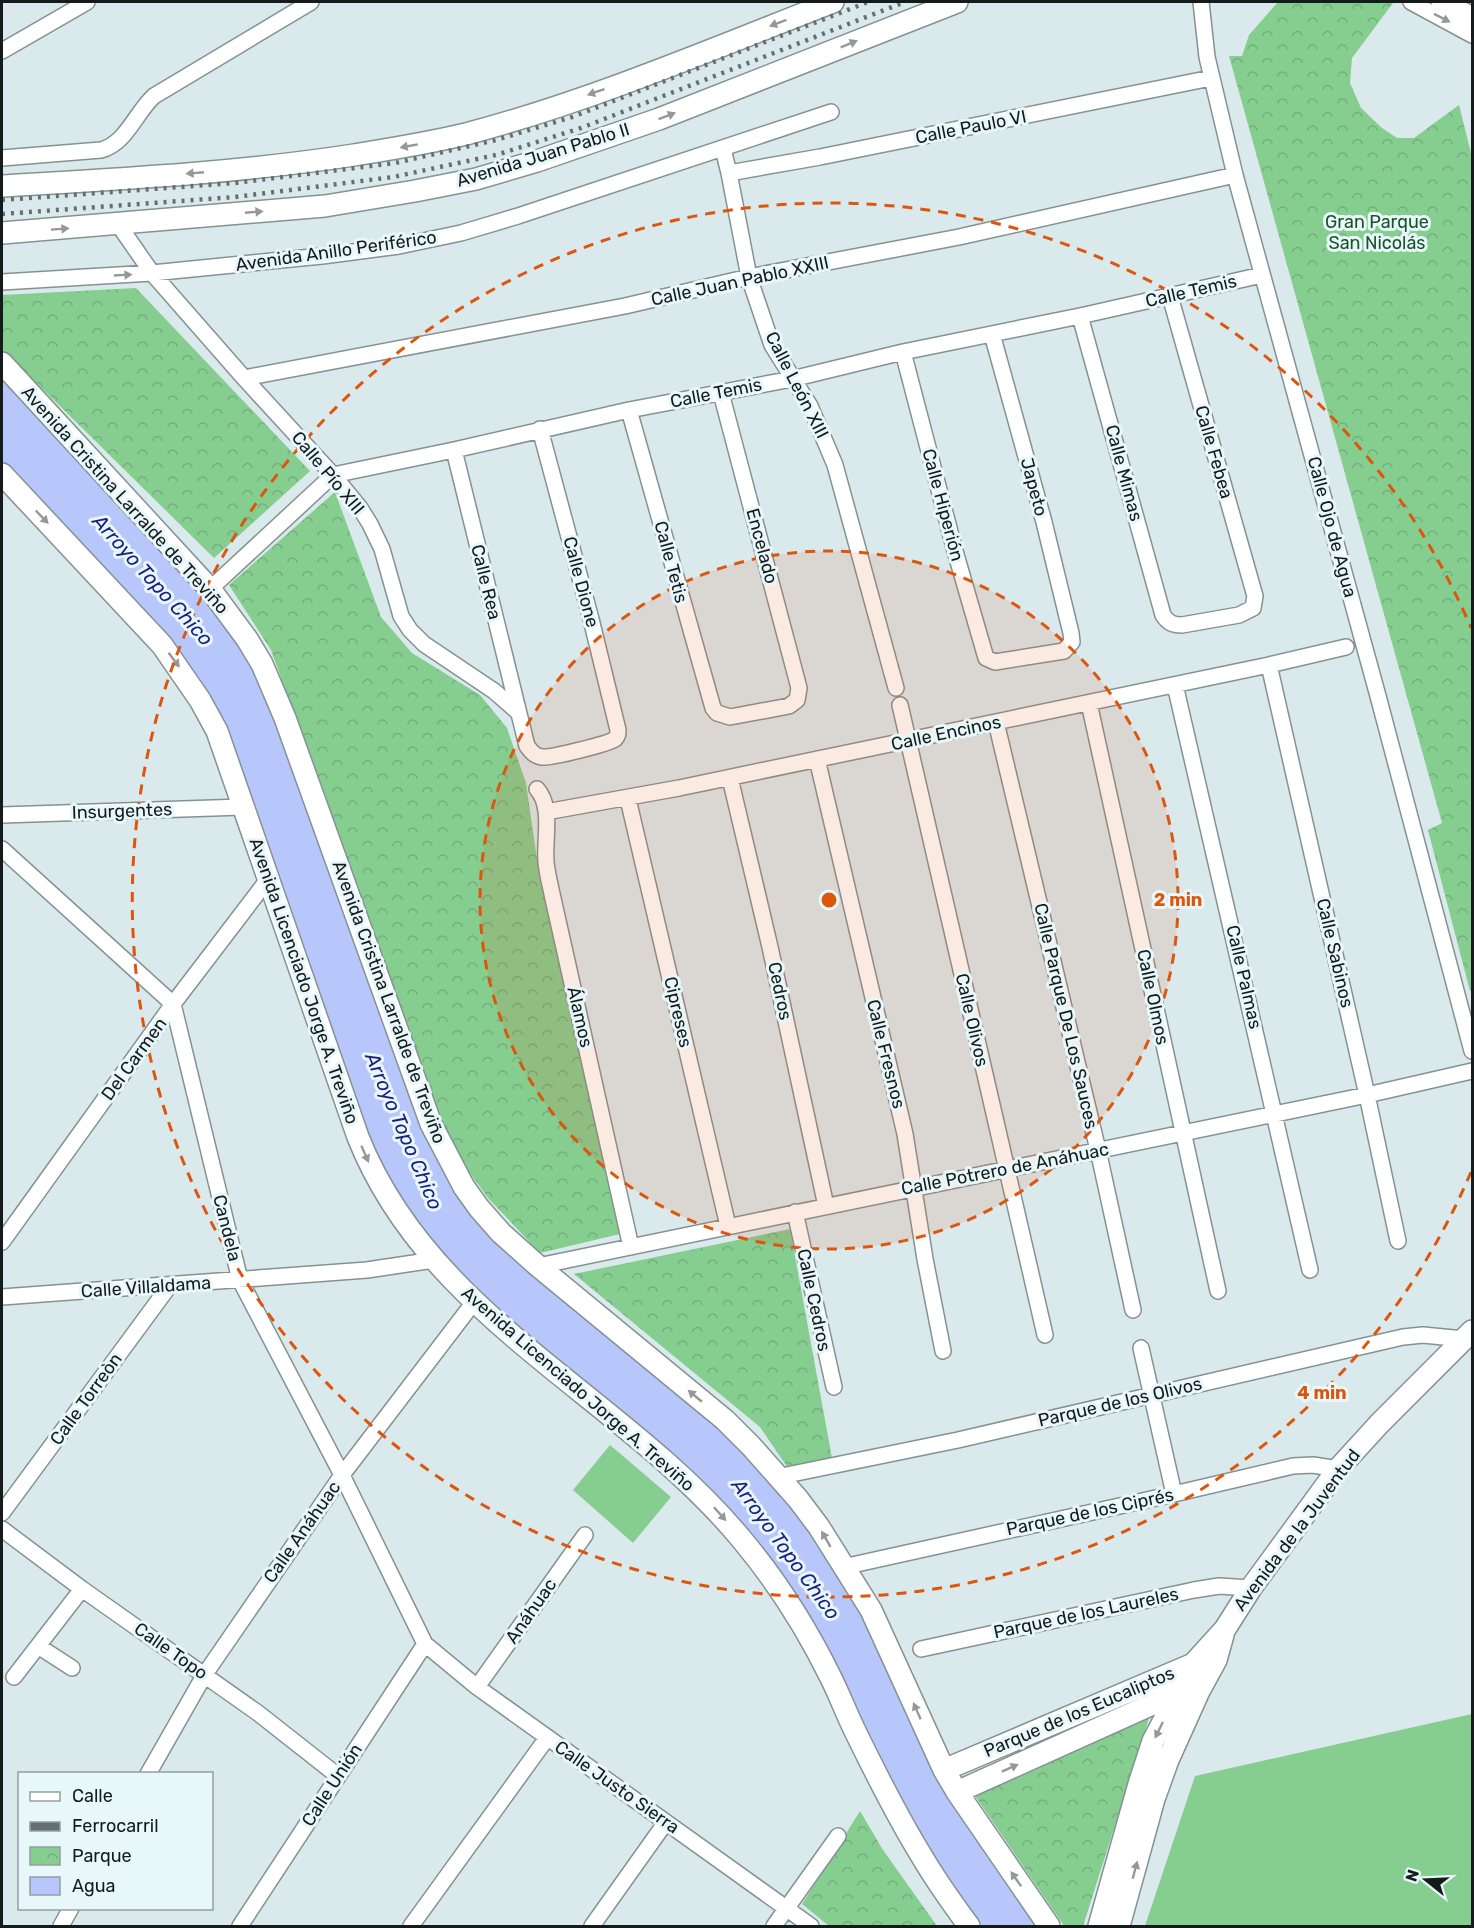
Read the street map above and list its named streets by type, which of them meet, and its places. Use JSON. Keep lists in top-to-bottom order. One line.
{"streets":{"main road":["Avenida Juan Pablo II","Avenida Cristina Larralde de Treviño","Avenida Licenciado Jorge A. Treviño","Avenida de la Juventud","Parque de los Eucaliptos"],"street":["Calle Paulo VI","Avenida Anillo Periférico","Calle Juan Pablo XXIII","Calle Temis","Calle León XIII","Calle Febea","Calle Pío XIII","Calle Mimas","Japeto","Calle Hiperión","Calle Ojo de Agua","Encelado","Calle Tetis","Calle Rea","Calle Dione","Calle Encinos","Insurgentes","Calle Sabinos","Calle Palmas","Cedros","Calle Olmos","Cipreses","Calle Parque De Los Sauces","Álamos","Calle Olivos","Calle Fresnos","Del Carmen","Calle Potrero de Anáhuac","Candela","Calle Villaldama","Calle Cedros","Calle Torreòn","Parque de los Olivos","Parque de los Ciprés","Calle Anáhuac","Anáhuac","Parque de los Laureles","Calle Topo","Calle Unión","Calle Justo Sierra"]},"crossings":[["Calle Paulo VI","Calle León XIII"],["Calle Paulo VI","Calle Ojo de Agua"],["Avenida Juan Pablo II","Calle Pío XIII"],["Avenida Anillo Periférico","Calle León XIII"],["Avenida Anillo Periférico","Calle Pío XIII"],["Calle Juan Pablo XXIII","Calle León XIII"],["Calle Juan Pablo XXIII","Calle Pío XIII"],["Calle Juan Pablo XXIII","Calle Ojo de Agua"],["Calle Temis","Calle León XIII"],["Calle Temis","Calle Febea"],["Calle Temis","Calle Pío XIII"],["Calle Temis","Calle Mimas"],["Calle Temis","Japeto"],["Calle Temis","Calle Hiperión"],["Calle Temis","Calle Ojo de Agua"],["Calle Temis","Encelado"],["Calle Temis","Calle Tetis"],["Calle Temis","Calle Rea"],["Calle Temis","Calle Dione"],["Calle Febea","Calle Mimas"],["Calle Pío XIII","Calle Rea"],["Calle Pío XIII","Calle Dione"],["Japeto","Calle Hiperión"],["Avenida Cristina Larralde de Treviño","Calle Potrero de Anáhuac"],["Avenida Cristina Larralde de Treviño","Parque de los Olivos"],["Avenida Cristina Larralde de Treviño","Parque de los Ciprés"],["Avenida Cristina Larralde de Treviño","Parque de los Eucaliptos"],["Encelado","Calle Tetis"],["Calle Rea","Calle Dione"],["Calle Encinos","Calle Sabinos"],["Calle Encinos","Calle Palmas"],["Calle Encinos","Cedros"],["Calle Encinos","Calle Olmos"],["Calle Encinos","Cipreses"],["Calle Encinos","Calle Parque De Los Sauces"],["Calle Encinos","Álamos"],["Calle Encinos","Calle Olivos"],["Calle Encinos","Calle Fresnos"],["Insurgentes","Avenida Licenciado Jorge A. Treviño"],["Calle Sabinos","Calle Potrero de Anáhuac"],["Calle Palmas","Calle Potrero de Anáhuac"],["Avenida Licenciado Jorge A. Treviño","Del Carmen"],["Avenida Licenciado Jorge A. Treviño","Calle Villaldama"],["Avenida Licenciado Jorge A. Treviño","Calle Anáhuac"],["Cedros","Calle Potrero de Anáhuac"],["Calle Olmos","Calle Potrero de Anáhuac"],["Cipreses","Calle Potrero de Anáhuac"],["Calle Parque De Los Sauces","Calle Potrero de Anáhuac"],["Álamos","Calle Potrero de Anáhuac"],["Calle Olivos","Calle Potrero de Anáhuac"],["Calle Fresnos","Calle Potrero de Anáhuac"],["Del Carmen","Candela"],["Calle Potrero de Anáhuac","Calle Cedros"],["Candela","Calle Villaldama"],["Candela","Calle Anáhuac"],["Candela","Calle Unión"],["Candela","Calle Justo Sierra"],["Calle Villaldama","Calle Torreòn"],["Parque de los Olivos","Avenida de la Juventud"],["Parque de los Ciprés","Avenida de la Juventud"],["Avenida de la Juventud","Parque de los Laureles"],["Avenida de la Juventud","Parque de los Eucaliptos"],["Calle Anáhuac","Calle Topo"],["Anáhuac","Calle Justo Sierra"],["Calle Topo","Calle Unión"],["Calle Unión","Calle Justo Sierra"]],"one_way":["Avenida Cristina Larralde de Treviño","Avenida Licenciado Jorge A. Treviño"],"water":["Arroyo Topo Chico"],"parks":["Gran Parque San Nicolás"],"legend":["Calle","Ferrocarril","Parque","Agua"],"north":"left","rings":["2 min","4 min"]}
